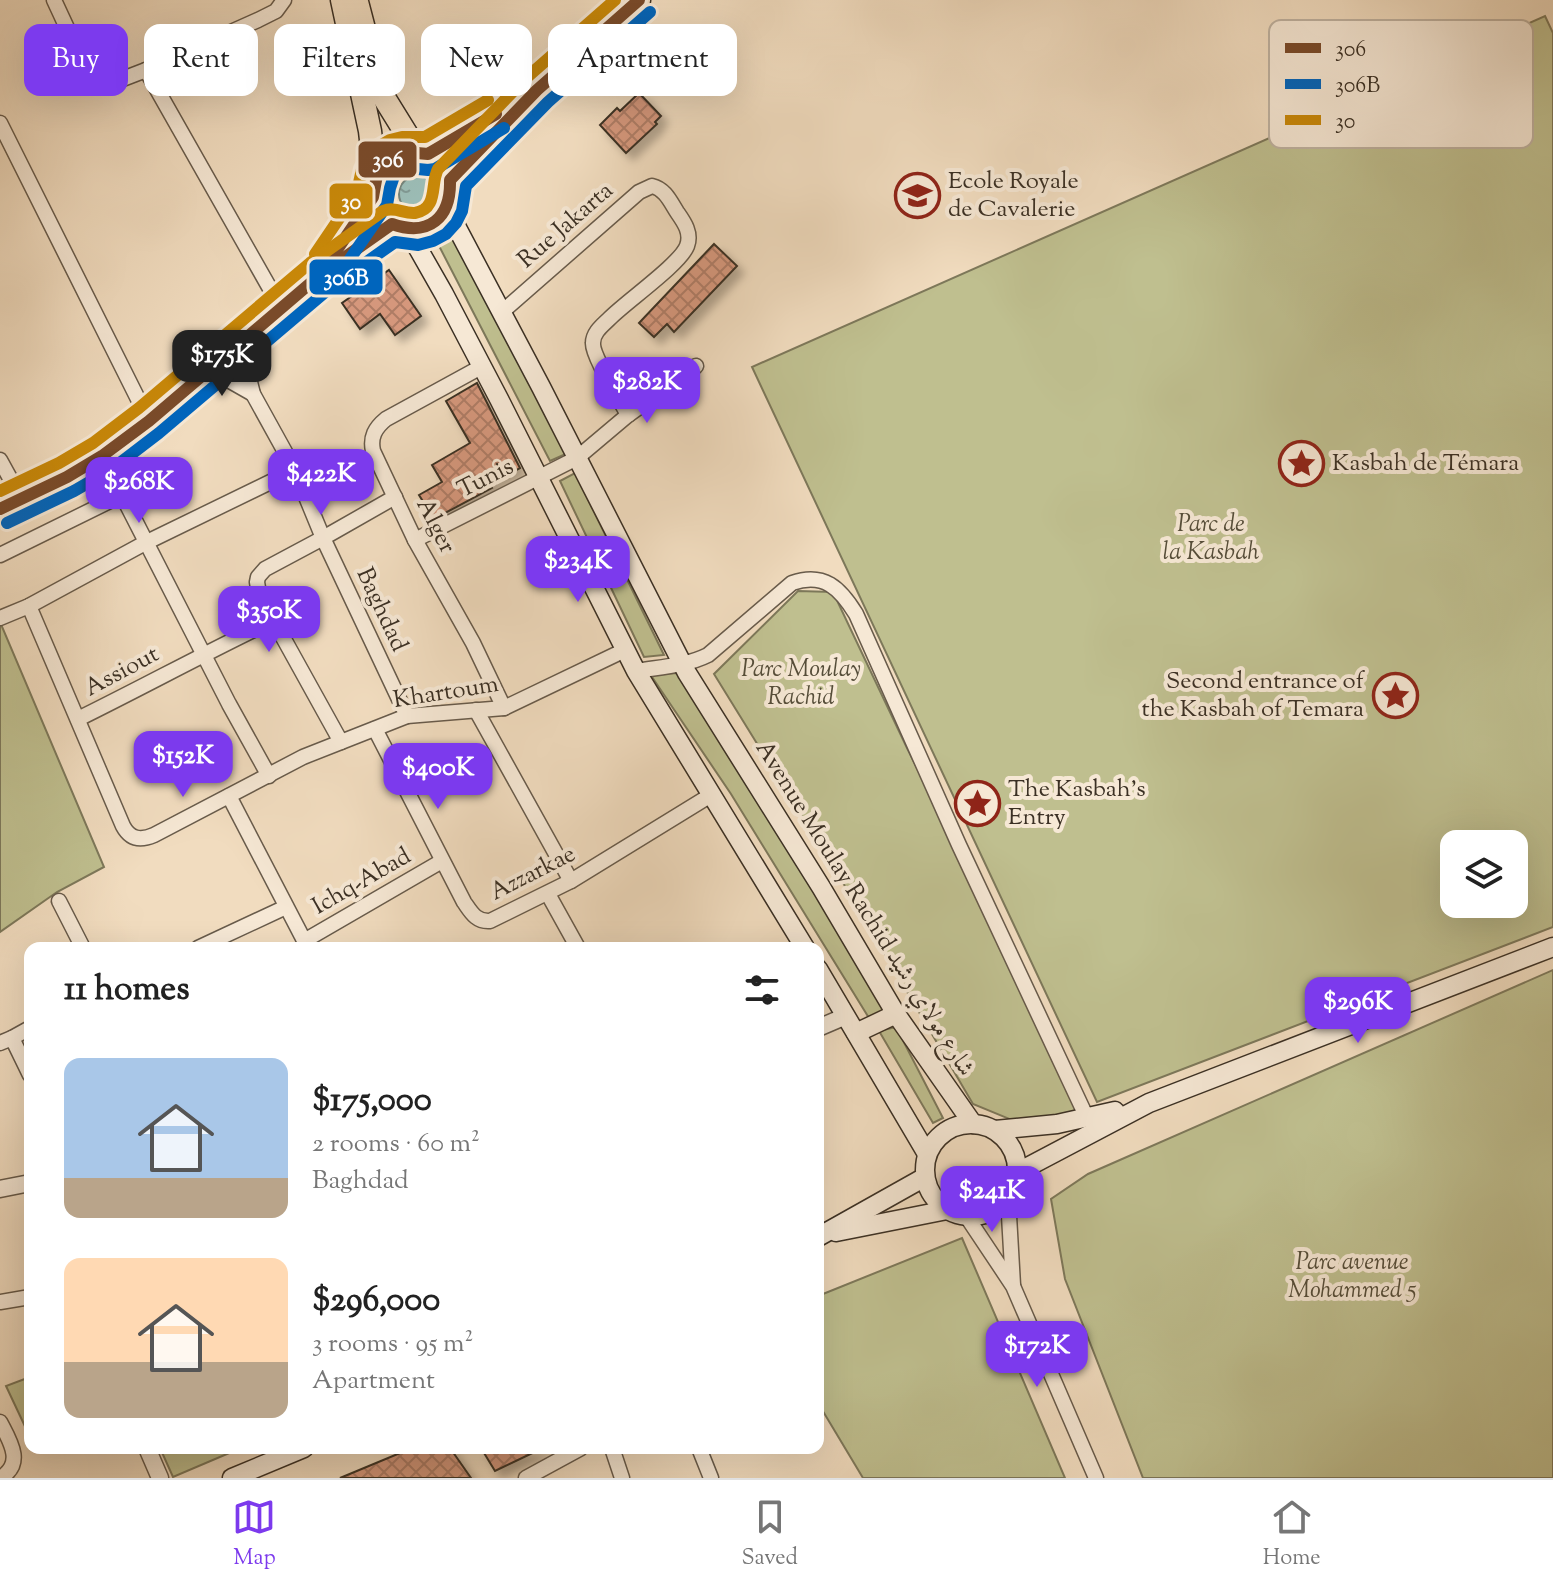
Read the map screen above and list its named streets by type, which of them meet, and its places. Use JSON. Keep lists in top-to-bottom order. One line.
{"streets":{"main road":["Avenue Moulay Rachid شارع مولاي رشيد"],"street":["Rue Jakarta","Tunis","Alger","Baghdad","Assiout","Khartoum","Azzarkae","Ichq-Abad"]},"crossings":[["Rue Jakarta","Tunis"],["Rue Jakarta","Avenue Moulay Rachid شارع مولاي رشيد"],["Tunis","Alger"],["Tunis","Avenue Moulay Rachid شارع مولاي رشيد"],["Alger","Khartoum"],["Baghdad","Khartoum"],["Assiout","Khartoum"],["Khartoum","Azzarkae"],["Azzarkae","Ichq-Abad"]],"parks":["Parc de la Kasbah","Parc Moulay Rachid","Parc avenue Mohammed 5"],"places":{"school or university":["Ecole Royale de Cavalerie"],"place":["Kasbah de Témara","Second entrance of the Kasbah of Temara","The Kasbah's Entry"]},"lines":["transit line 306","transit line 30","transit line 306B"],"legend":["306","306B","30"],"page":{"chip":["Buy","Rent","Filters","New","Apartment"],"price":["$175K","$282K","$422K","$268K","$234K","$350K","$152K","$400K","$296K","$241K","$172K"],"heading":"11 homes","list":[{"name":"$175,000","note":"2 rooms · 60 m² · Baghdad"},{"name":"$296,000","note":"3 rooms · 95 m² · Apartment"}],"tabs":["Map","Saved","Home"]}}
